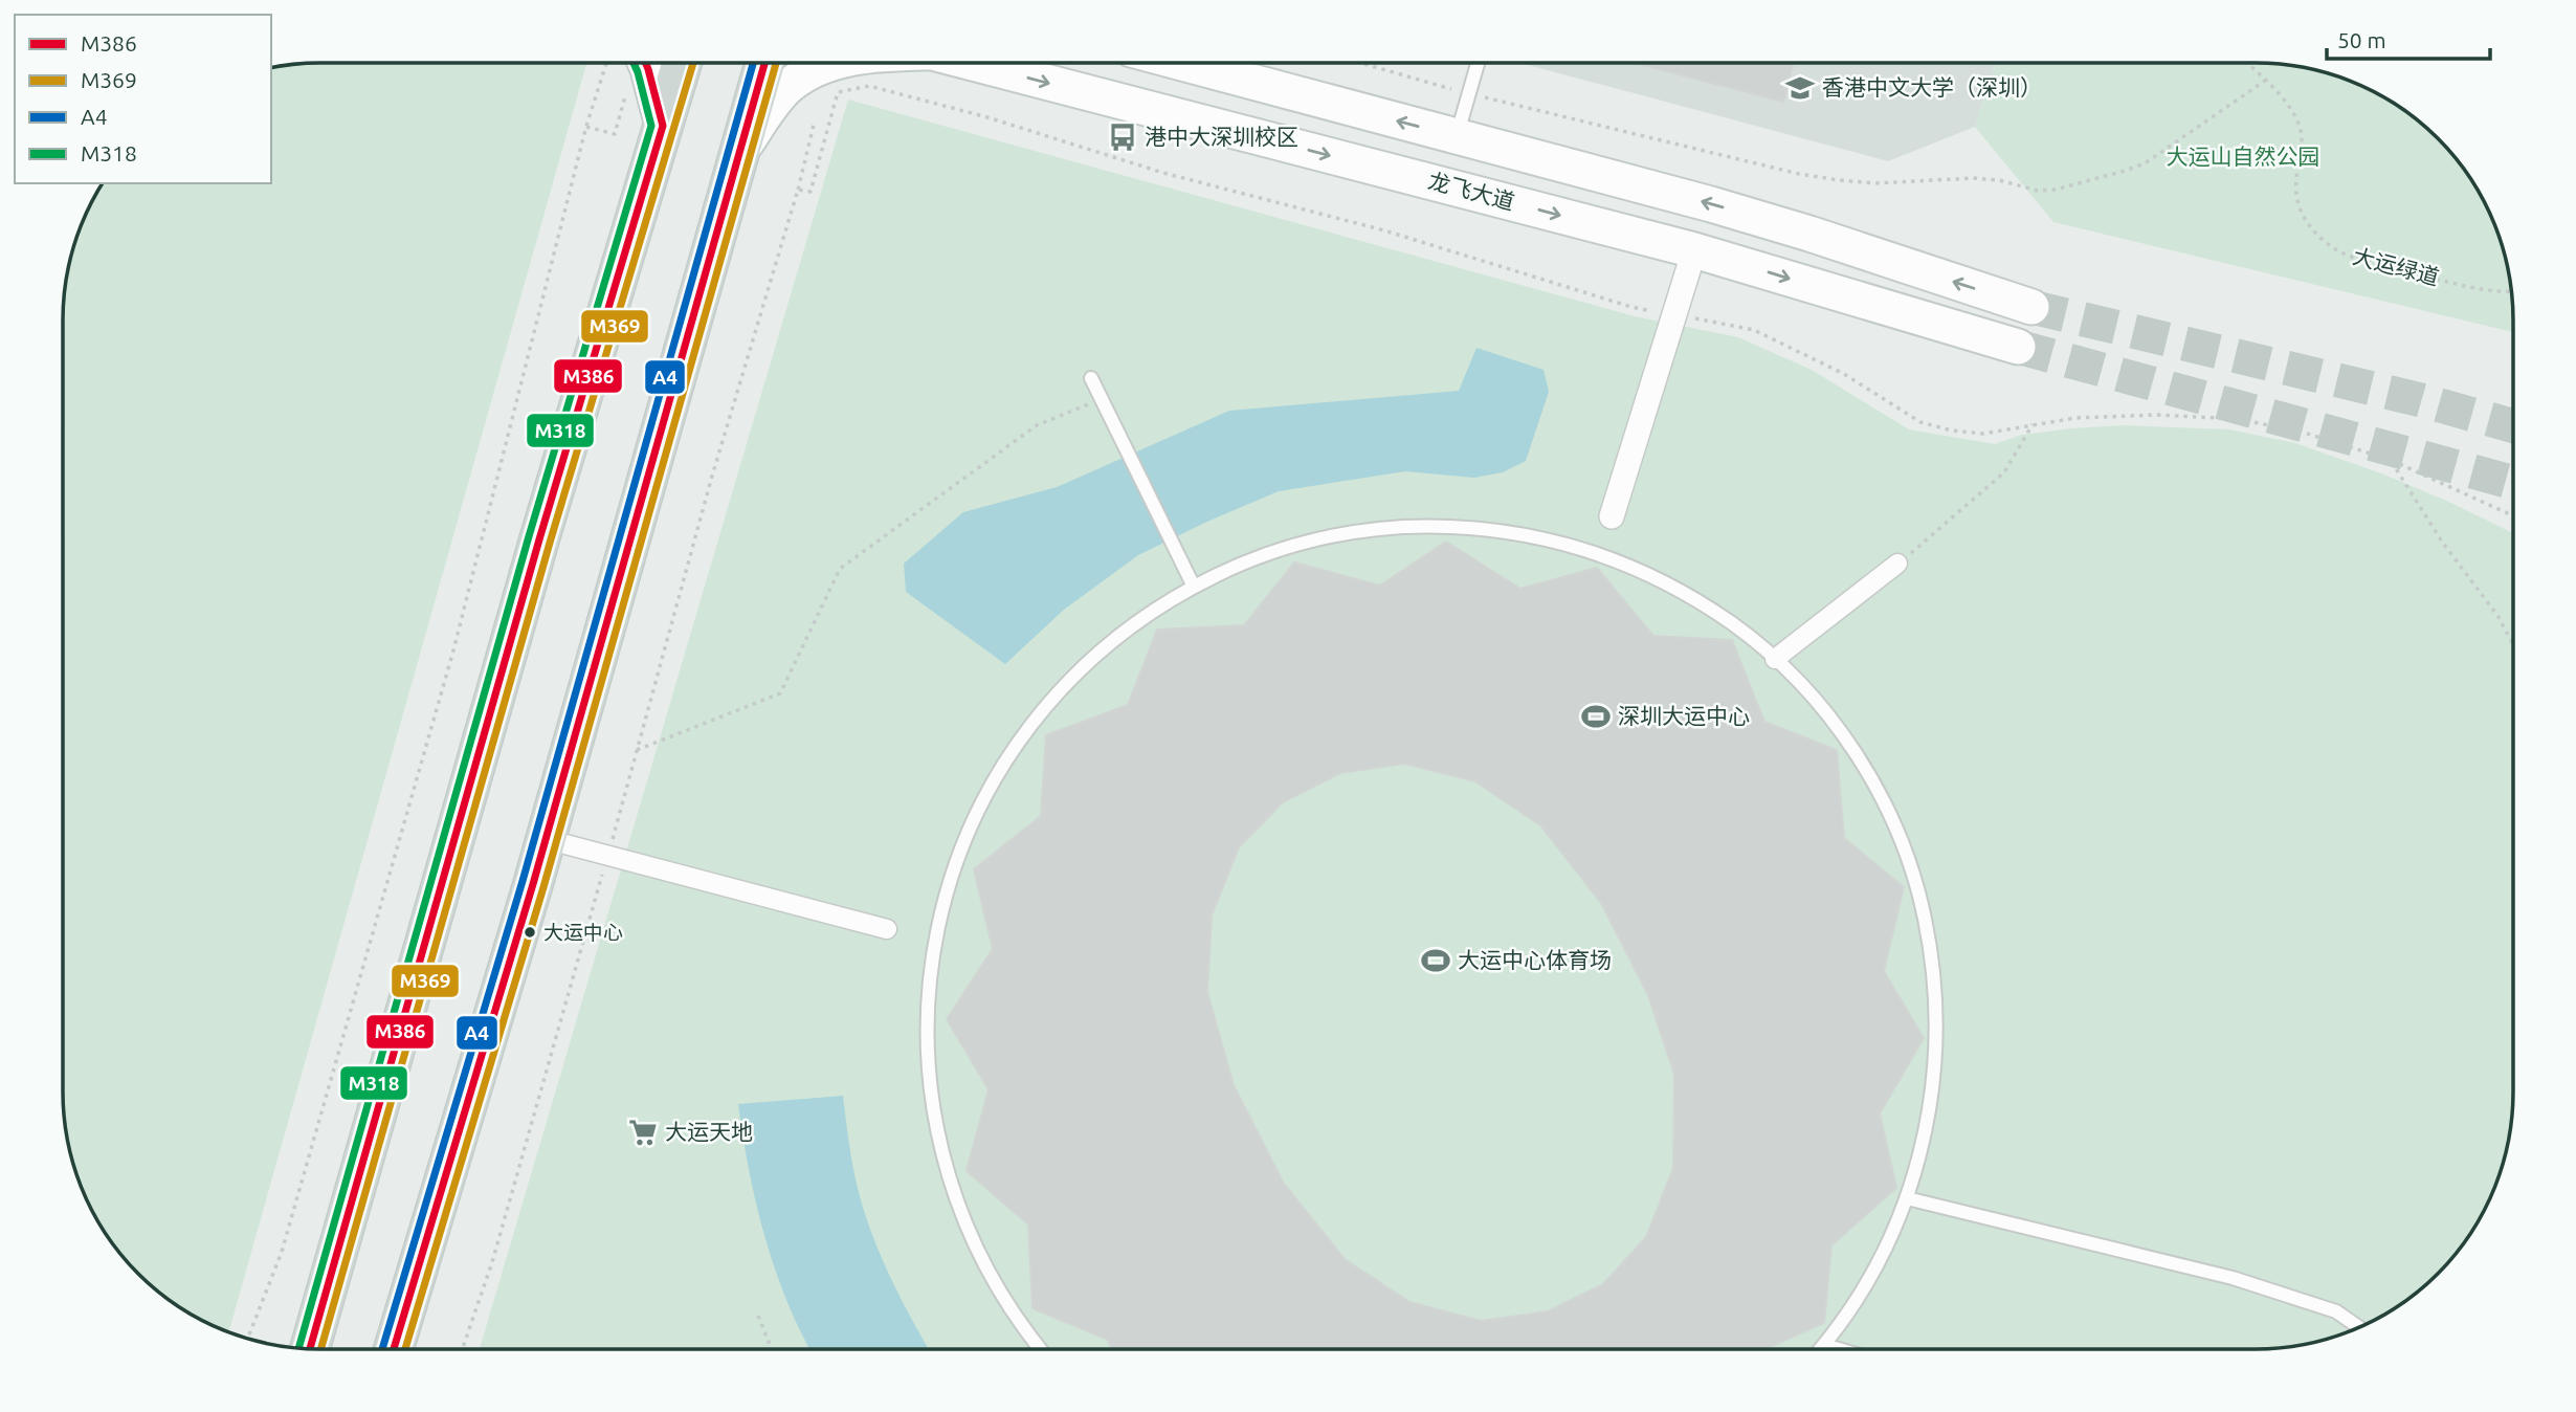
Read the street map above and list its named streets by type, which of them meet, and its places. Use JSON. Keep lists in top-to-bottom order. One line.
{"streets":{"main road":["龙飞大道"],"path":["大运绿道"]},"parks":["大运山自然公园"],"places":{"school or university":["香港中文大学（深圳）"],"bus stop":["港中大深圳校区"],"sports":["深圳大运中心","大运中心体育场"],"other":["大运中心"],"supermarket":["大运天地"]},"lines":["transit line M386","transit line M369","transit line A4","transit line M318"],"legend":["M386","M369","A4","M318"],"scale_bar":"50 m"}
